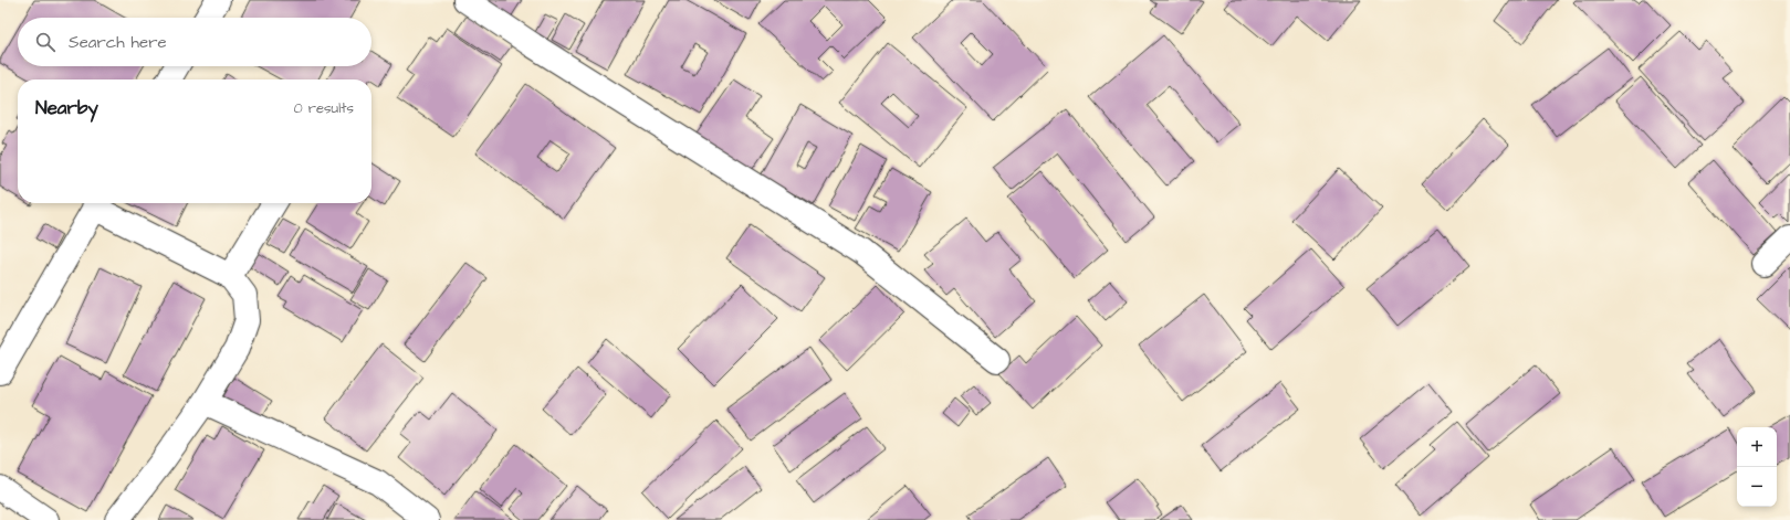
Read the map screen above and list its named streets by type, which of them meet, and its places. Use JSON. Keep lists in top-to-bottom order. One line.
{"page":{"search":"Search here","heading":["Nearby","0 results"],"map_buttons":["+","−"]}}
